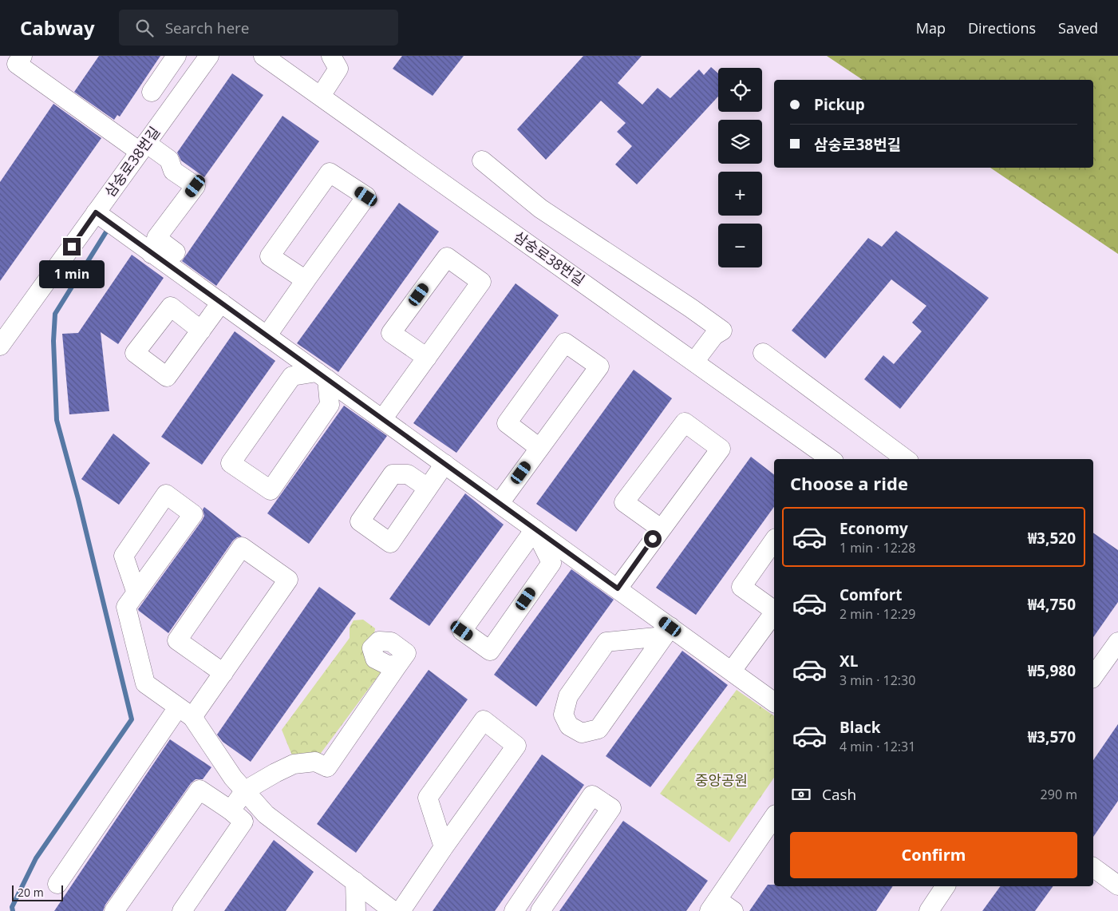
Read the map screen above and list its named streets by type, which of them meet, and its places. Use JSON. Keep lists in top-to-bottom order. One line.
{"streets":{"street":["삼숭로38번길"]},"parks":["중앙공원"],"scale_bar":"20 m","page":{"header":"Cabway","search":"Search here","nav":["Map","Directions","Saved"],"map_buttons":["+","−"],"banner":["Pickup","삼숭로38번길"],"bubble":"1 min","heading":"Choose a ride","list":[{"name":"Economy","note":"1 min · 12:28","value":"₩3,520"},{"name":"Comfort","note":"2 min · 12:29","value":"₩4,750"},{"name":"XL","note":"3 min · 12:30","value":"₩5,980"},{"name":"Black","note":"4 min · 12:31","value":"₩3,570"}],"pay":["Cash","290 m"],"buttons":"Confirm","scale":"20 m"}}
